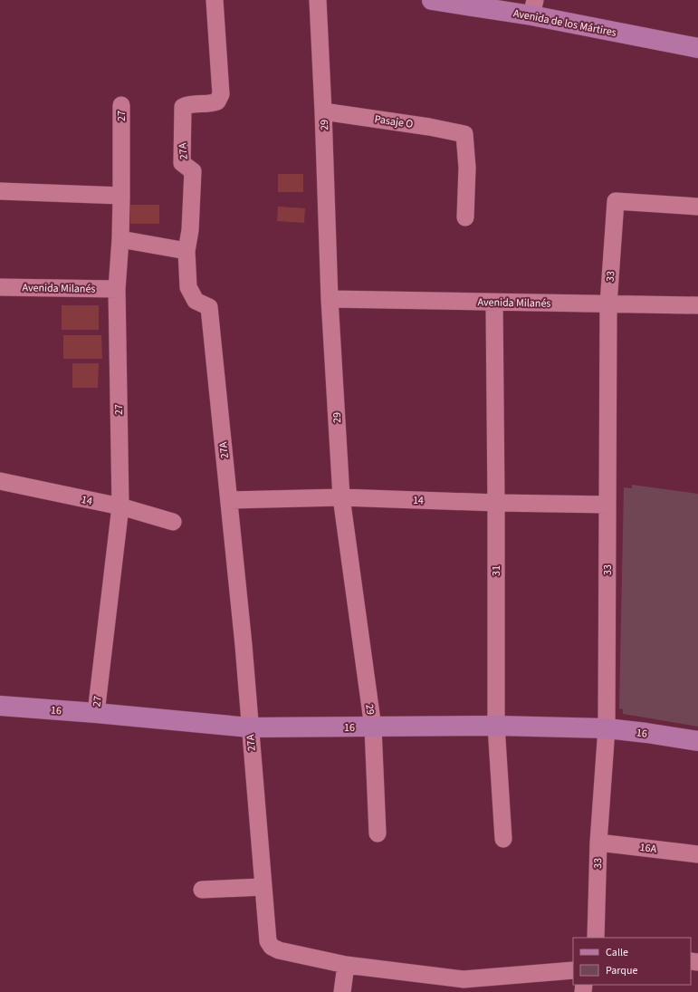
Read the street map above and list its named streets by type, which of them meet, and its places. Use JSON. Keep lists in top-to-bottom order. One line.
{"streets":{"street":["Avenida de los Mártires","27","Pasaje O","29","27A","33","Avenida Milanés","14","31","16","16A"]},"crossings":[["27","Avenida Milanés"],["27","14"],["27","16"],["Pasaje O","29"],["29","Avenida Milanés"],["29","14"],["29","16"],["27A","14"],["27A","16"],["33","Avenida Milanés"],["33","14"],["33","16"],["33","16A"],["Avenida Milanés","31"],["14","31"],["31","16"]],"legend":["Calle","Parque"]}
